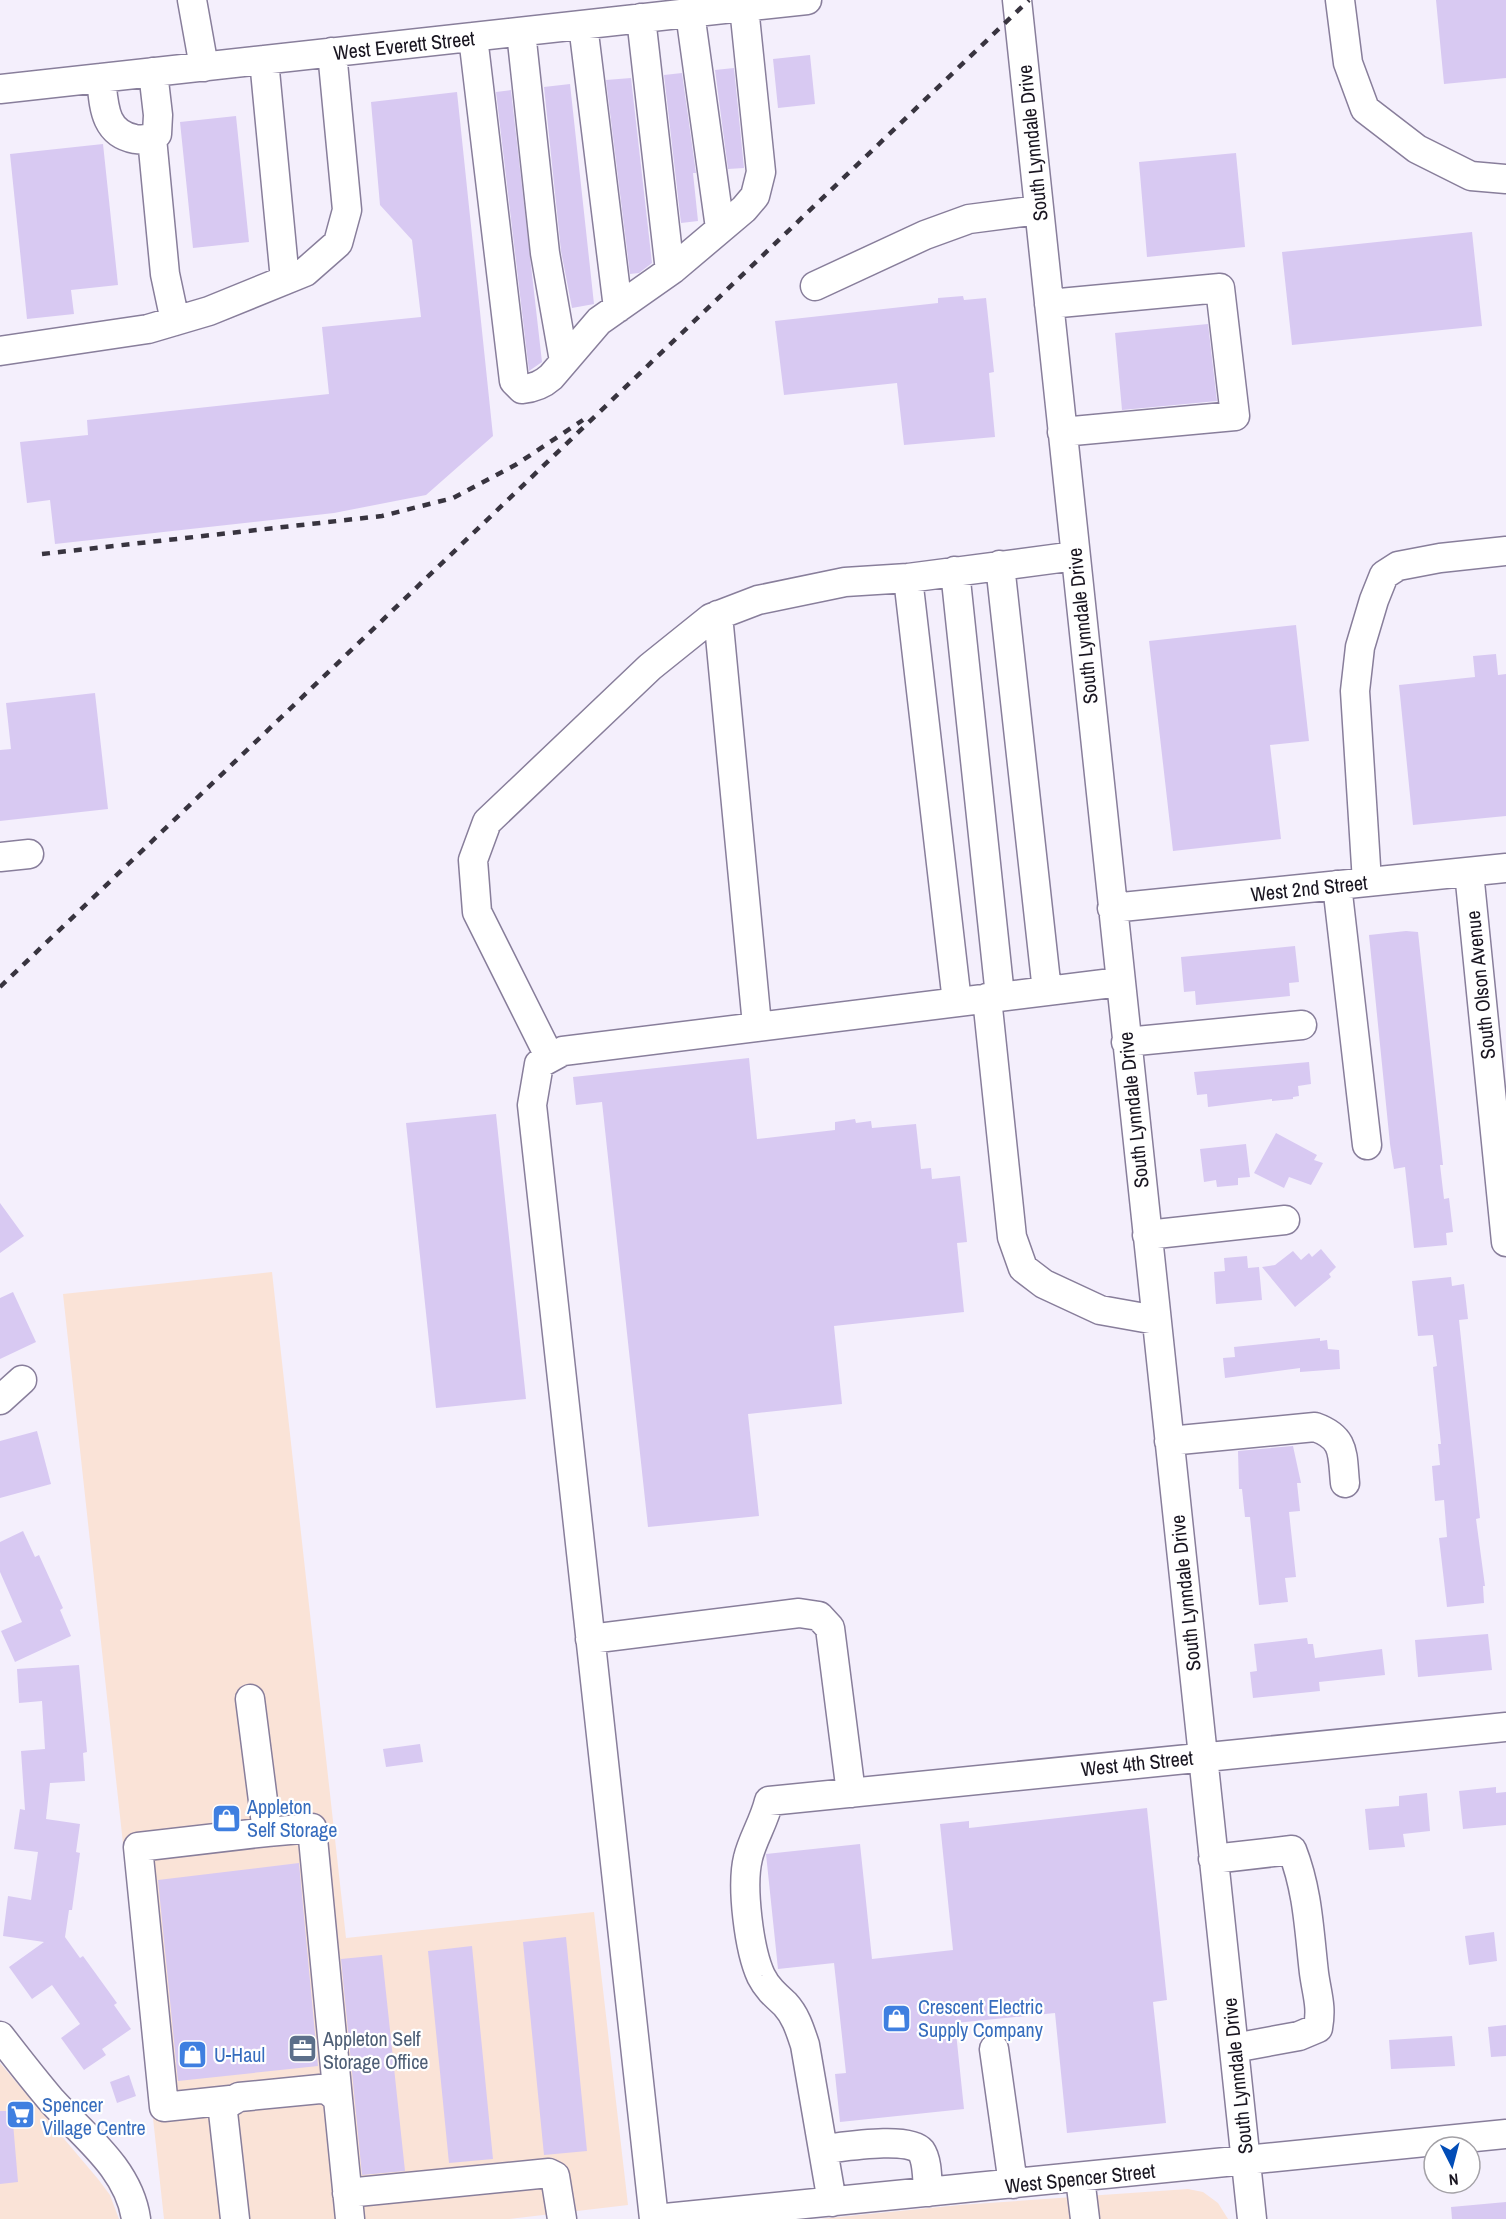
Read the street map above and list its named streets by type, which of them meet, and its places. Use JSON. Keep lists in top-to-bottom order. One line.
{"streets":{"street":["West Everett Street","South Lynndale Drive","West 2nd Street","South Olson Avenue","West 4th Street","West Spencer Street"]},"crossings":[["South Lynndale Drive","West 2nd Street"],["South Lynndale Drive","West 4th Street"],["South Lynndale Drive","West Spencer Street"],["West 2nd Street","South Olson Avenue"]],"places":{"shop":["Appleton Self Storage","Crescent Electric Supply Company","U-Haul"],"office":["Appleton Self Storage Office"],"supermarket":["Spencer Village Centre"]},"north":"bottom"}
